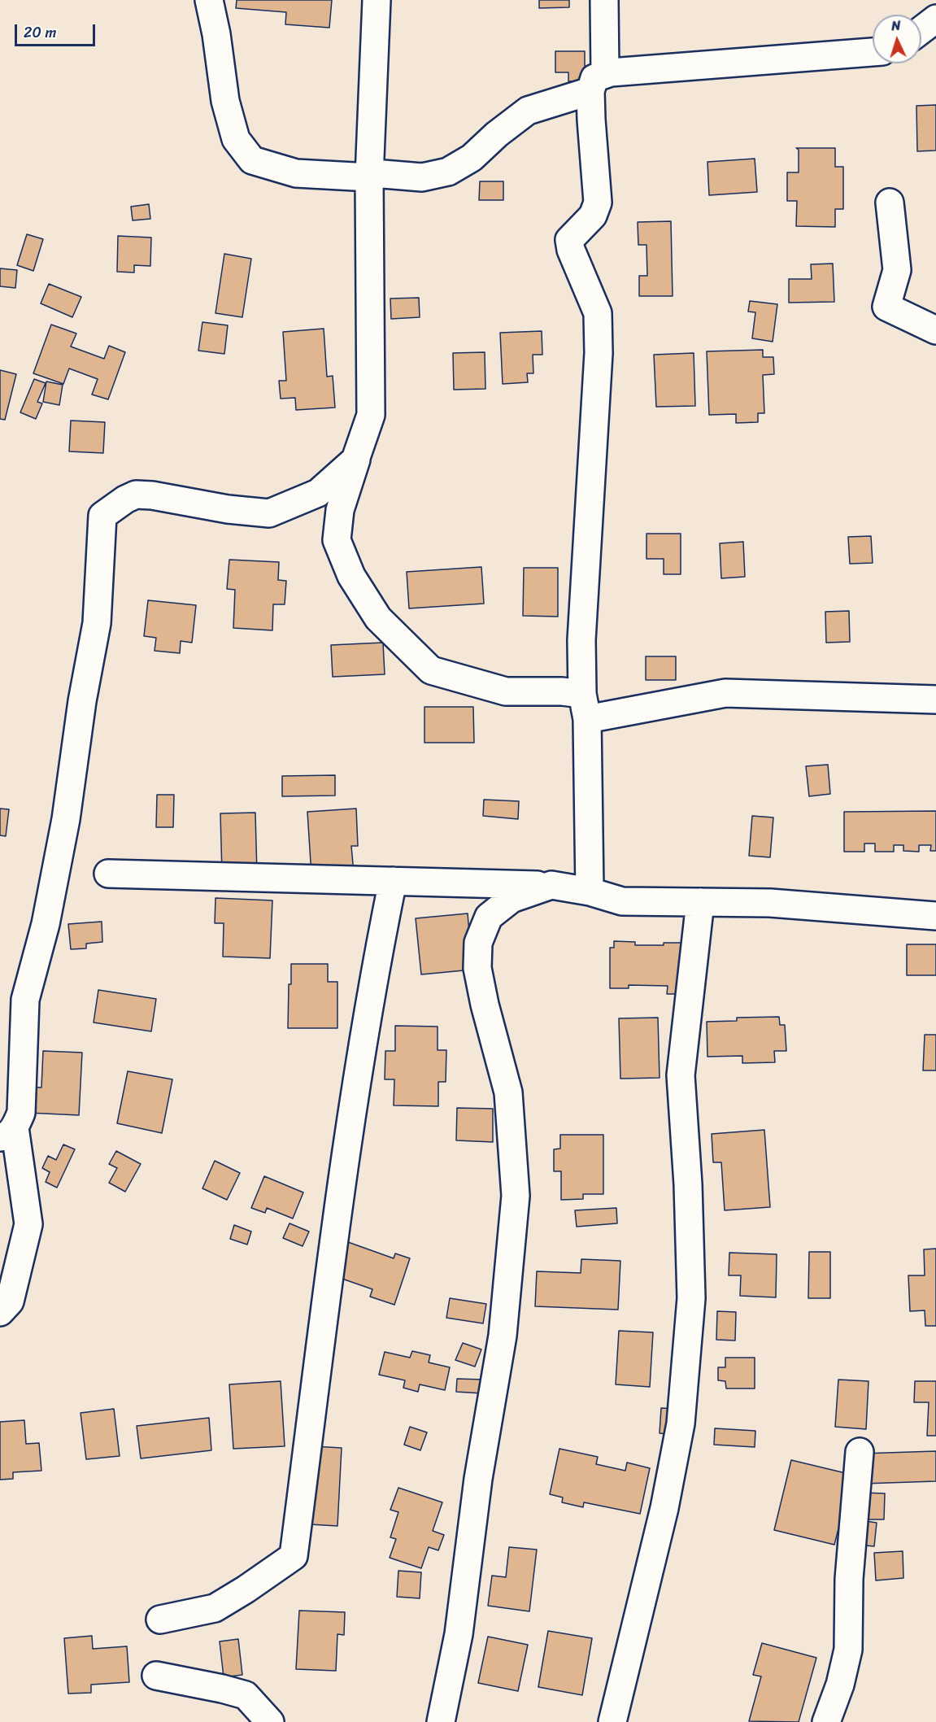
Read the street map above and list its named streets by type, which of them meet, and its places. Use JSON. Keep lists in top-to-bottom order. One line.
{"scale_bar":"20 m","north":"top"}
